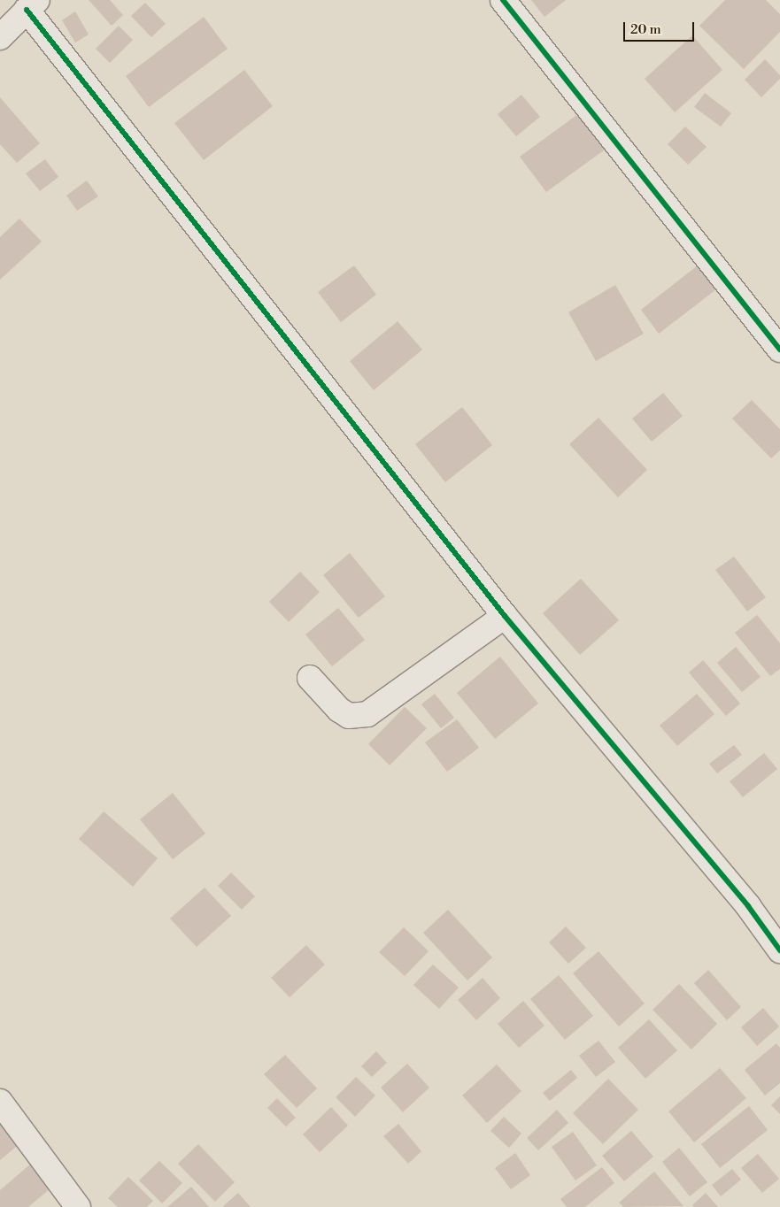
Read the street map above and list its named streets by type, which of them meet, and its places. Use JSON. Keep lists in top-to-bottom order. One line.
{"scale_bar":"20 m"}
